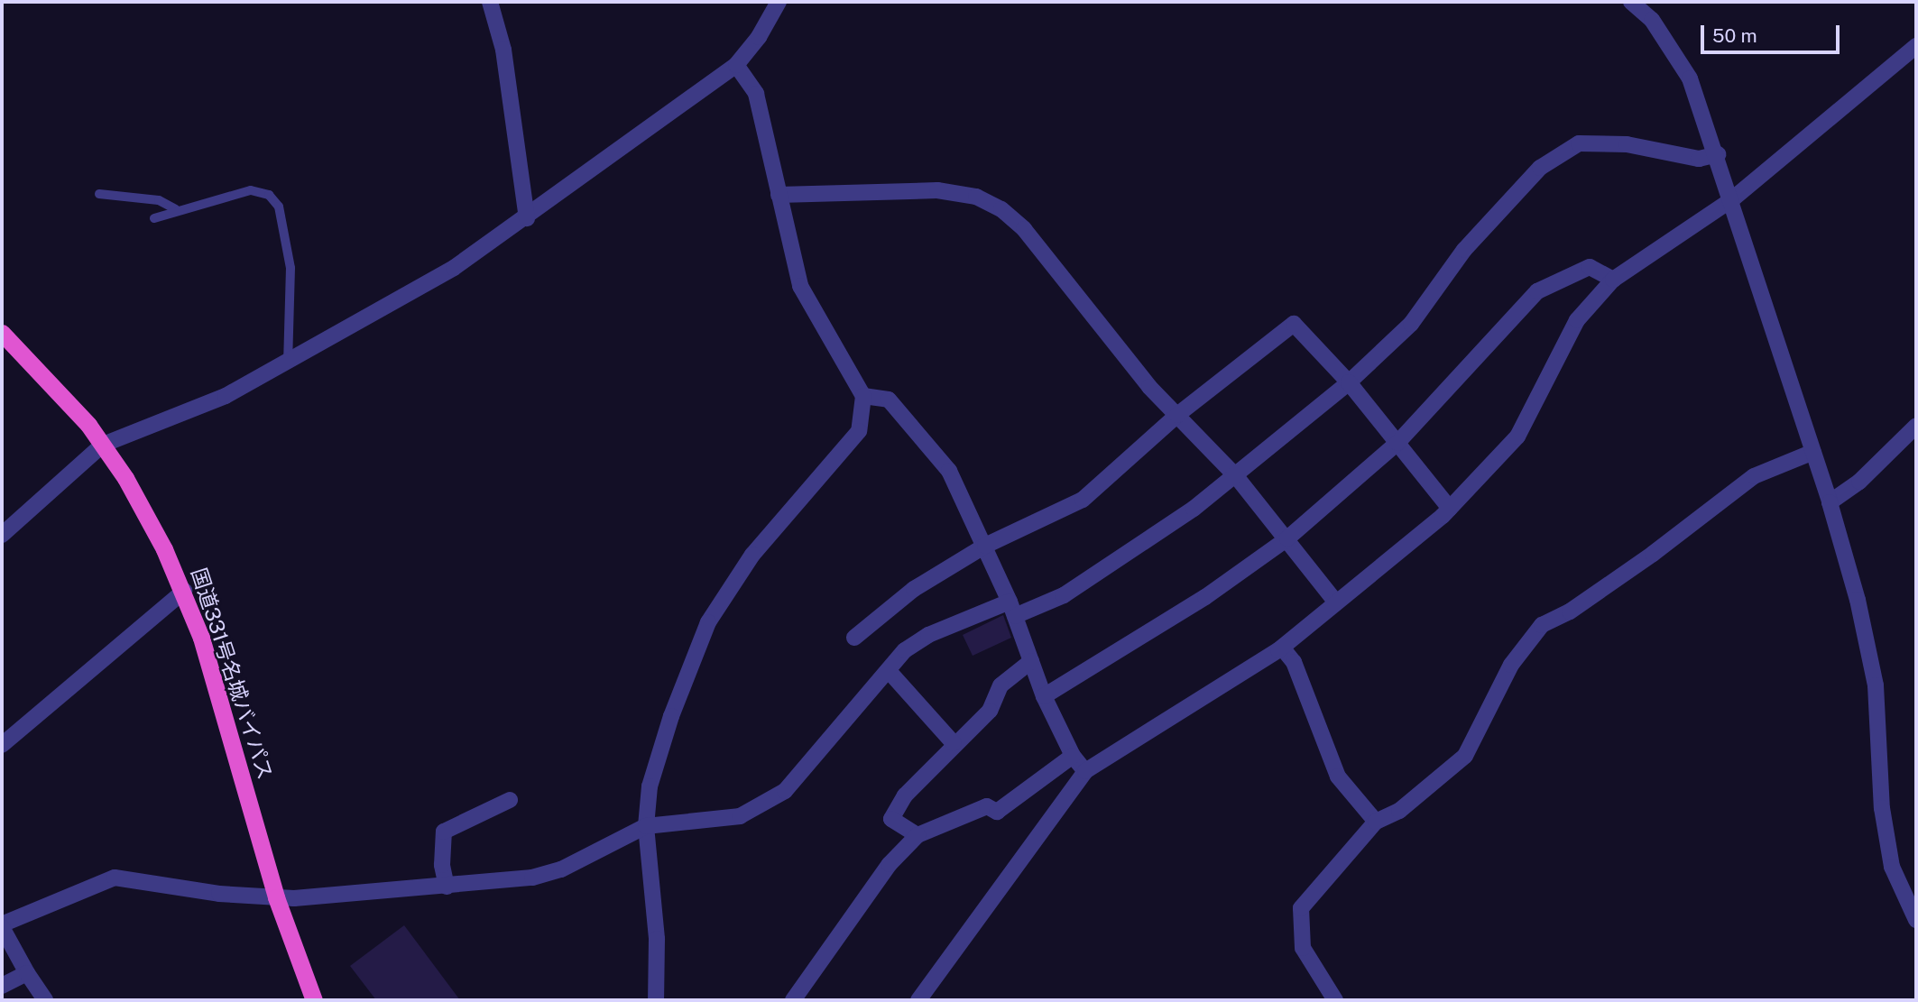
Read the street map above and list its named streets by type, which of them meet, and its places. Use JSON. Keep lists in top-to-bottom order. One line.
{"streets":{"highway":["国道331号名城バイパス"]},"scale_bar":"50 m"}
